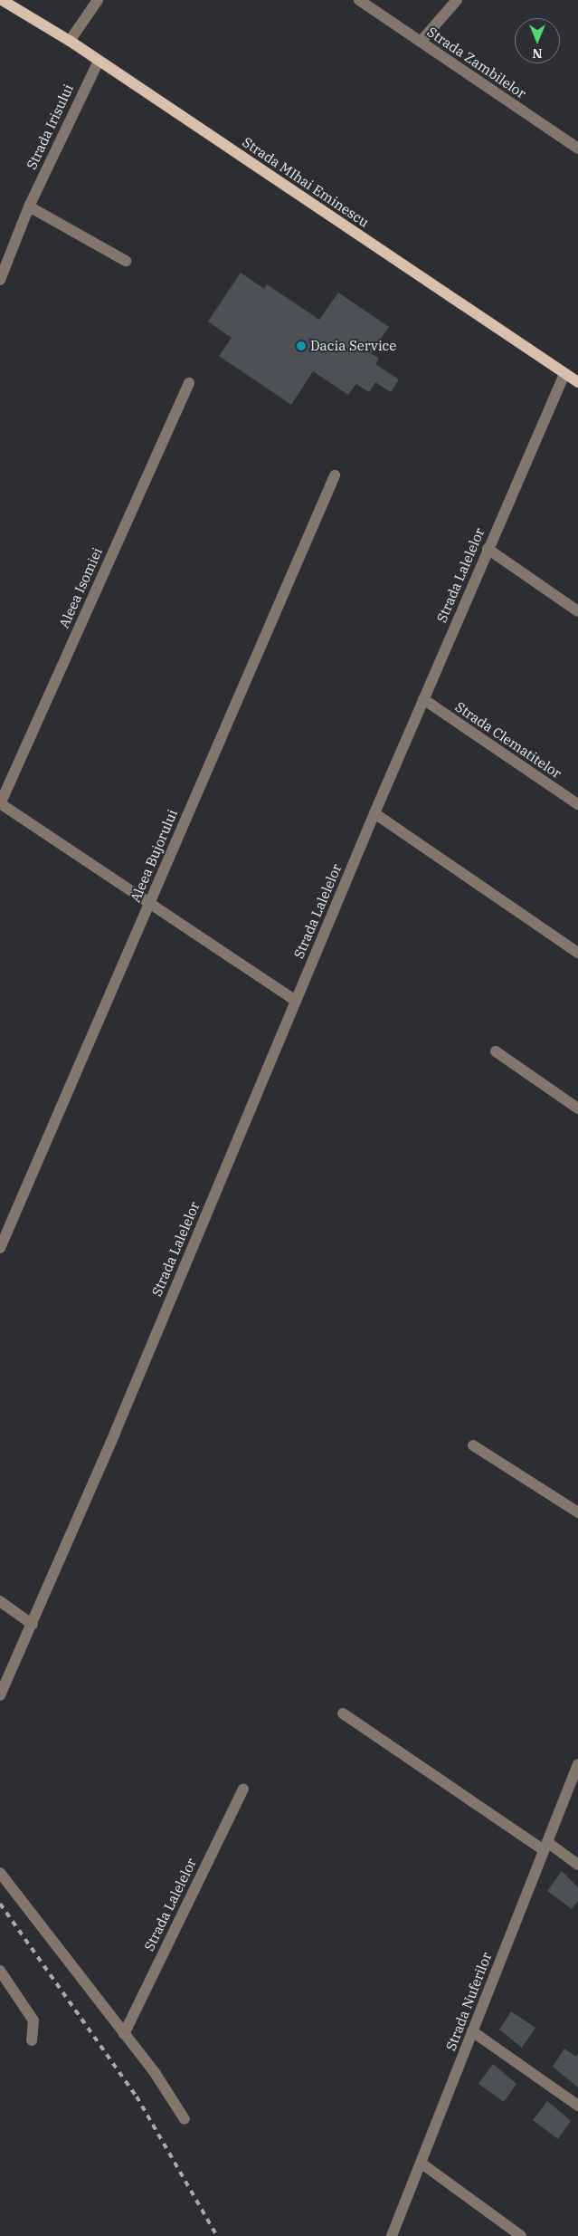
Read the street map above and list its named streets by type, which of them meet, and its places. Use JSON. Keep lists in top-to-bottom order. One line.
{"streets":{"main road":["Strada MIhai Eminescu"],"street":["Strada Zambilelor","Strada Irisului","Strada Lalelelor","Aleea Isomiei","Strada Clematitelor","Aleea Bujorului","Strada Nuferilor"]},"crossings":[["Strada Irisului","Strada MIhai Eminescu"],["Strada MIhai Eminescu","Strada Lalelelor"],["Strada Lalelelor","Strada Clematitelor"]],"places":["Dacia Service"],"north":"bottom"}
